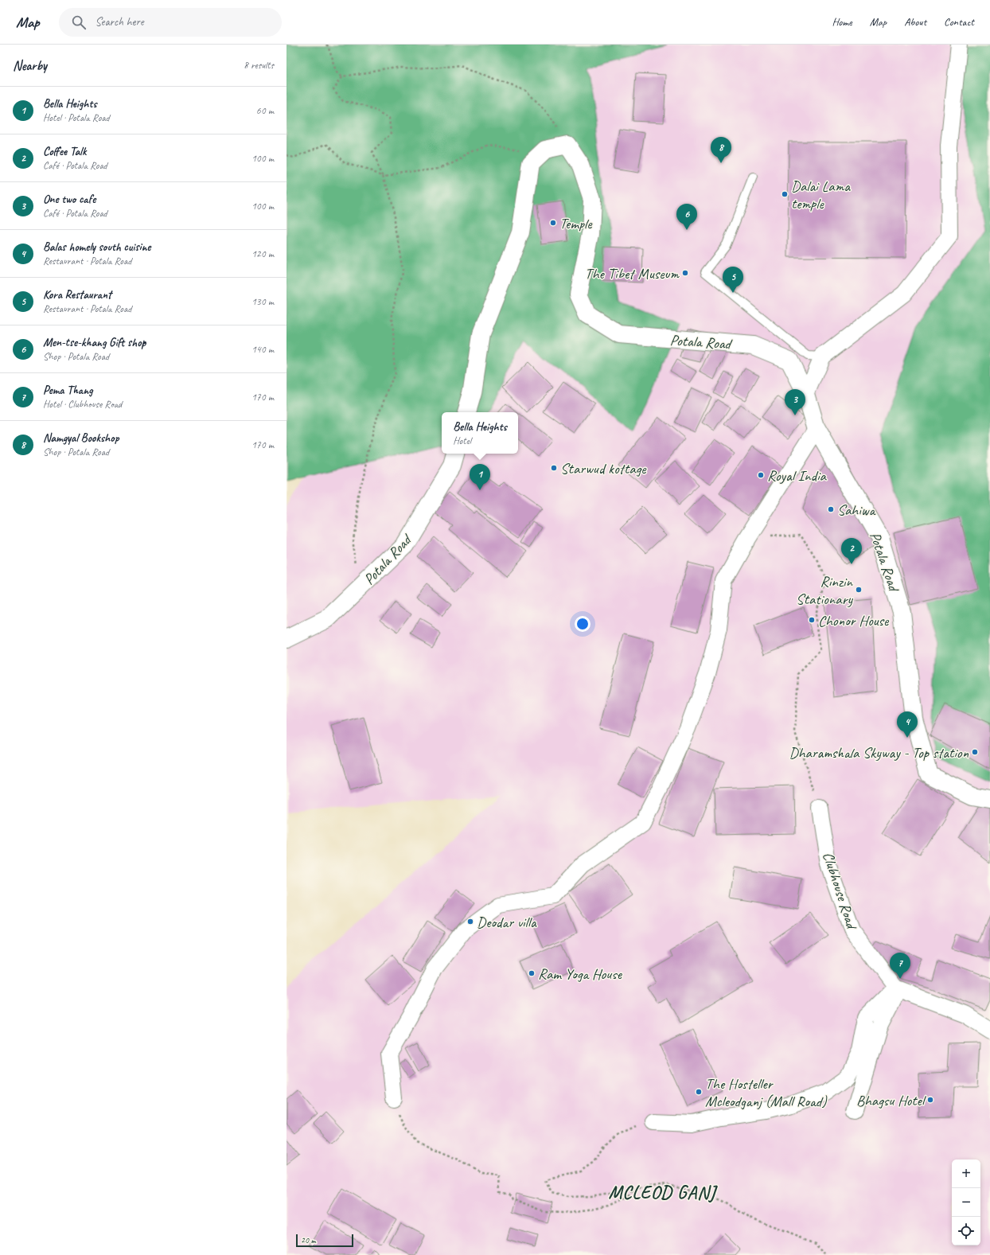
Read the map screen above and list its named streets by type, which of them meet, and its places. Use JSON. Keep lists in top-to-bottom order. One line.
{"streets":{"street":["Potala Road","Clubhouse Road"]},"districts":["MCLEOD GANJ"],"places":["Dalai Lama temple","Temple","The Tibet Museum","Starwud kottage","Royal India","Sahiwa","Rinzin Stationary","Chonor House","Dharamshala Skyway - Top station","Deodar villa","Ram Yoga House","The Hosteller Mcleodganj (Mall Road)","Bhagsu Hotel"],"scale_bar":"20 m","page":{"header":"Map","search":"Search here","nav":["Home","Map","About","Contact"],"heading":["Nearby","8 results"],"list":[{"mark":"1","name":"Bella Heights","note":"Hotel · Potala Road","value":"60 m"},{"mark":"2","name":"Coffee Talk","note":"Café · Potala Road","value":"100 m"},{"mark":"3","name":"One two cafe","note":"Café · Potala Road","value":"100 m"},{"mark":"4","name":"Balas homely south cuisine","note":"Restaurant · Potala Road","value":"120 m"},{"mark":"5","name":"Kora Restaurant","note":"Restaurant · Potala Road","value":"130 m"},{"mark":"6","name":"Men-tse-khang Gift shop","note":"Shop · Potala Road","value":"140 m"},{"mark":"7","name":"Pema Thang","note":"Hotel · Clubhouse Road","value":"170 m"},{"mark":"8","name":"Namgyal Bookshop","note":"Shop · Potala Road","value":"170 m"}],"pins":["8","6","5","3","1","2","4","7"],"popup":["Bella Heights","Hotel"],"map_buttons":["+","−"],"scale":"20 m"}}
